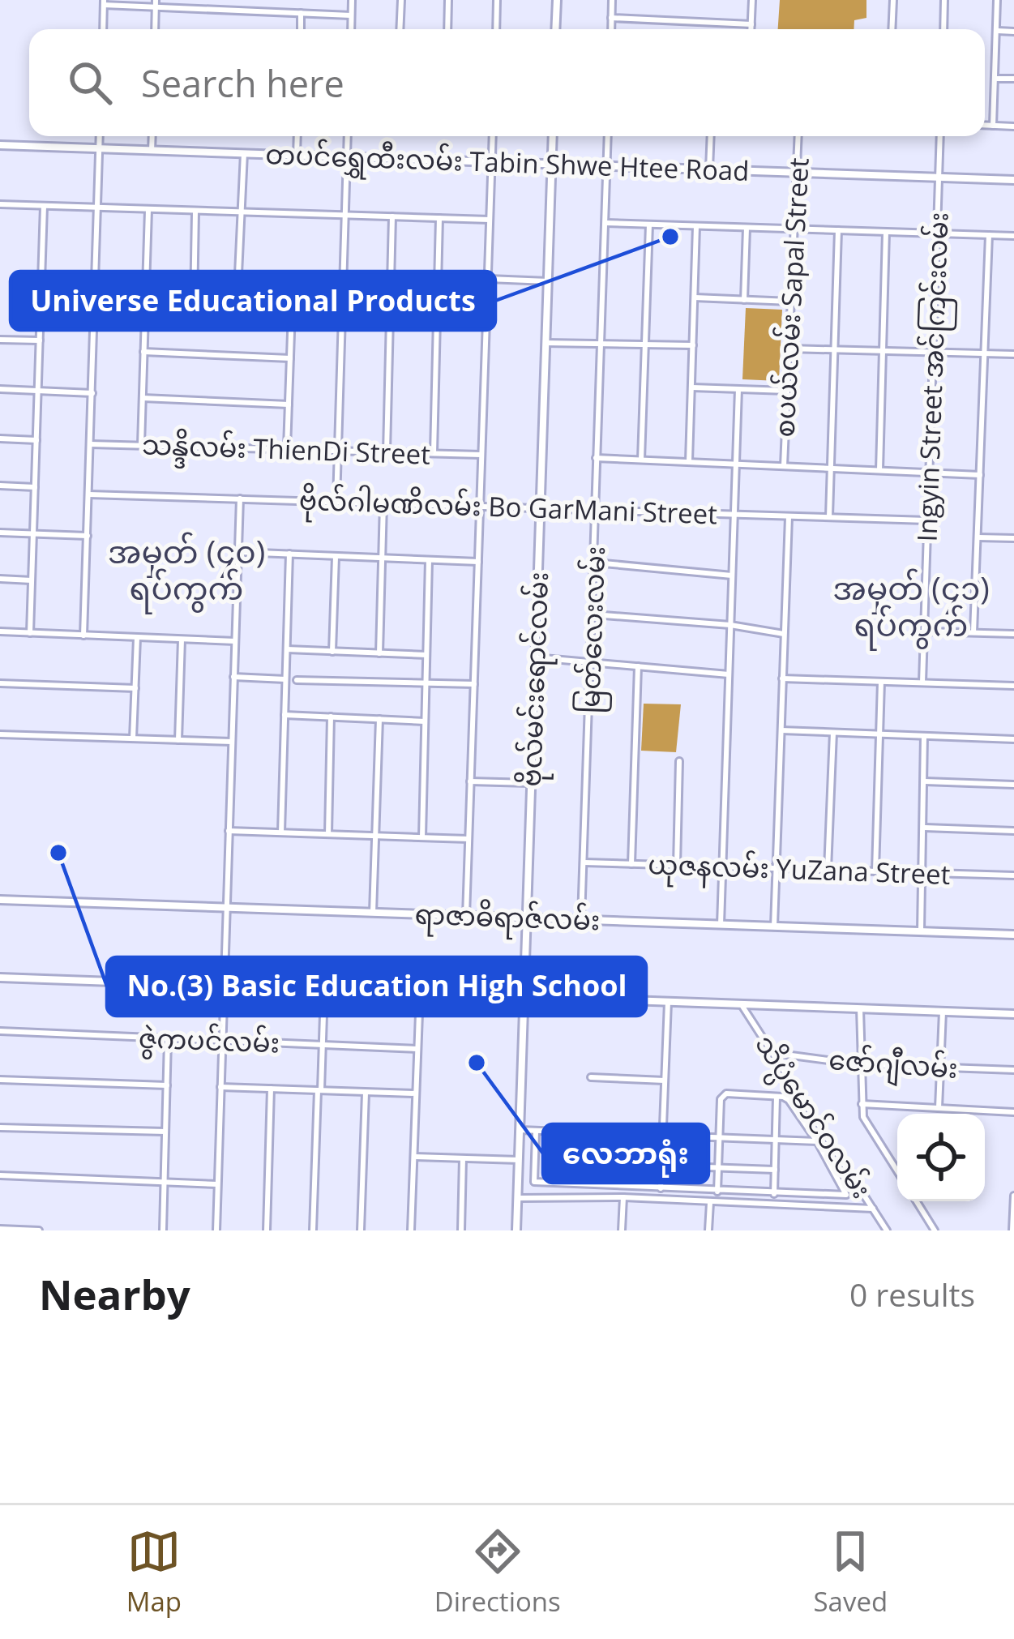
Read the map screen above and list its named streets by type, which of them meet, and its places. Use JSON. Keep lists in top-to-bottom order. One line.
{"streets":{"street":["တပင်ရွှေထီးလမ်း Tabin Shwe Htee Road","စပယ်လမ်း Sapal Street","Ingyin Street အင်ကြင်းလမ်း","သန္ဒိလမ်း ThienDi Street","ဗိုလ်ဂါမဏိလမ်း Bo GarMani Street","မြတ်လေးလမ်း","ဗိုလ်မင်းရောင်လမ်း","ယုဇနလမ်း YuZana Street","ရာဇာဓိရာဇ်လမ်း","ဇွဲကပင်လမ်း","ဇော်ဂျီလမ်း","သိပ္ပံမောင်ဝလမ်း"]},"crossings":[["တပင်ရွှေထီးလမ်း Tabin Shwe Htee Road","စပယ်လမ်း Sapal Street"],["တပင်ရွှေထီးလမ်း Tabin Shwe Htee Road","Ingyin Street အင်ကြင်းလမ်း"],["တပင်ရွှေထီးလမ်း Tabin Shwe Htee Road","မြတ်လေးလမ်း"],["တပင်ရွှေထီးလမ်း Tabin Shwe Htee Road","ဗိုလ်မင်းရောင်လမ်း"],["Ingyin Street အင်ကြင်းလမ်း","ဗိုလ်ဂါမဏိလမ်း Bo GarMani Street"],["ဗိုလ်ဂါမဏိလမ်း Bo GarMani Street","မြတ်လေးလမ်း"],["ဗိုလ်ဂါမဏိလမ်း Bo GarMani Street","ဗိုလ်မင်းရောင်လမ်း"],["မြတ်လေးလမ်း","ယုဇနလမ်း YuZana Street"],["မြတ်လေးလမ်း","ရာဇာဓိရာဇ်လမ်း"],["ဗိုလ်မင်းရောင်လမ်း","ရာဇာဓိရာဇ်လမ်း"],["ဇော်ဂျီလမ်း","သိပ္ပံမောင်ဝလမ်း"]],"districts":["အမှတ် (၄၀) ရပ်ကွက်","အမှတ် (၄၁) ရပ်ကွက်"],"places":["Universe Educational Products","No.(3) Basic Education High School","လေဘာရုံး"],"page":{"search":"Search here","heading":["Nearby","0 results"],"nav":["Map","Directions","Saved"]}}
